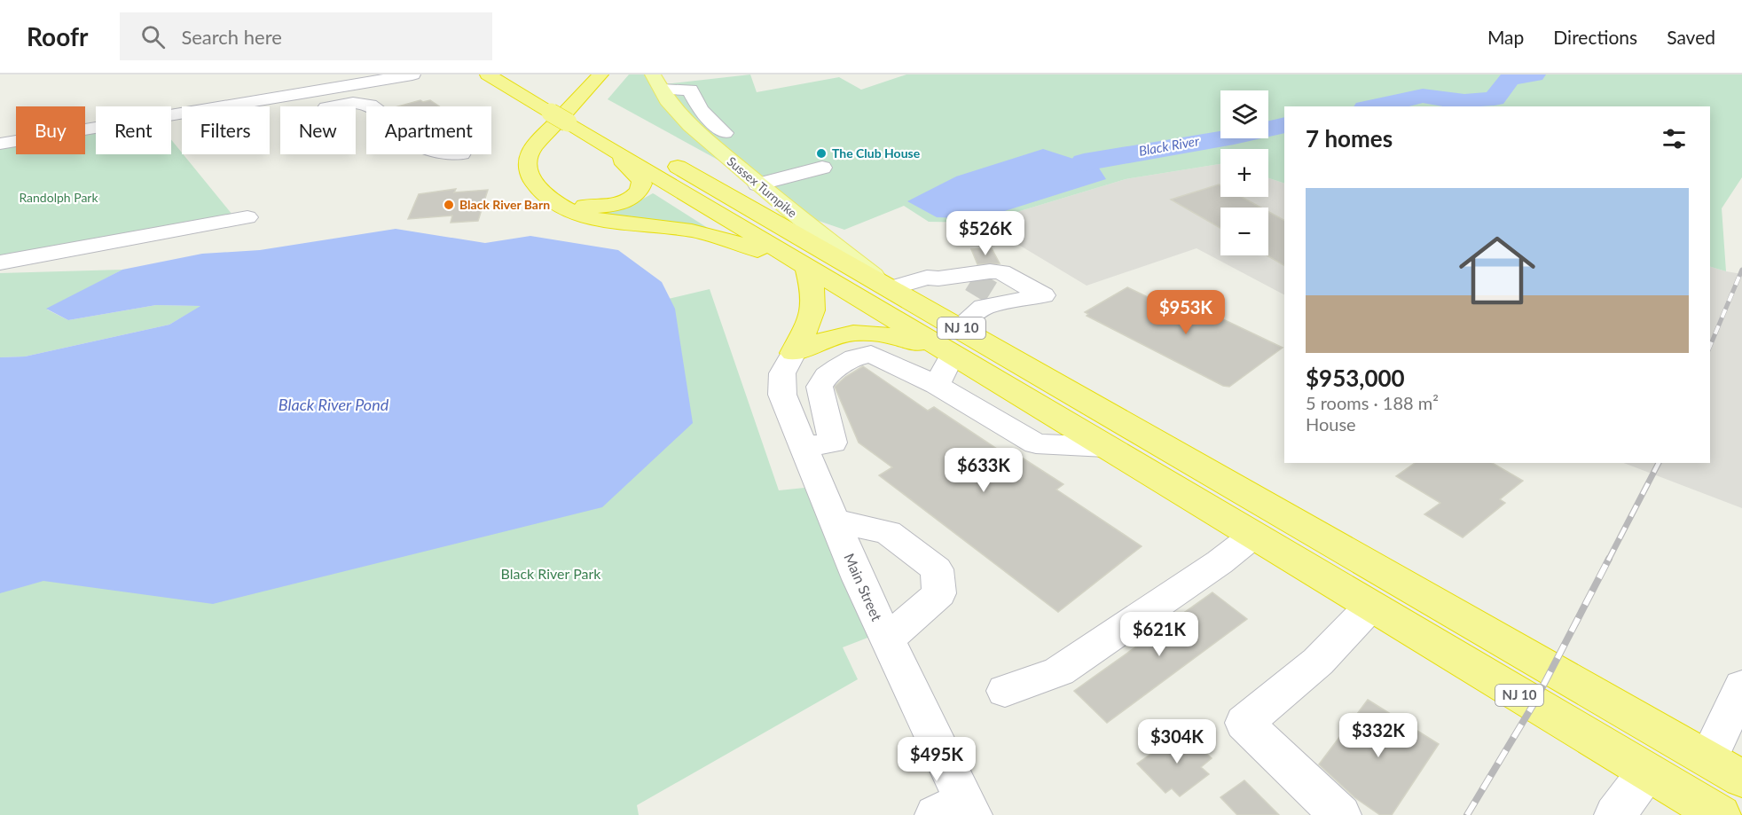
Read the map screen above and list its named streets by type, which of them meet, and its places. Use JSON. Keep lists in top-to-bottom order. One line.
{"streets":{"highway":["NJ 10"],"main road":["Sussex Turnpike"],"street":["Main Street"]},"crossings":[["Sussex Turnpike","NJ 10"]],"water":["Black River","Black River Pond"],"parks":["Randolph Park","Black River Park"],"places":["The Club House","Black River Barn"],"page":{"header":"Roofr","search":"Search here","nav":["Map","Directions","Saved"],"map_buttons":["+","−"],"chip":["Buy","Rent","Filters","New","Apartment"],"heading":"7 homes","list":[{"name":"$953,000","note":"5 rooms · 188 m² · House"}],"price":["$526K","$953K","$633K","$621K","$332K","$304K","$495K"]}}
